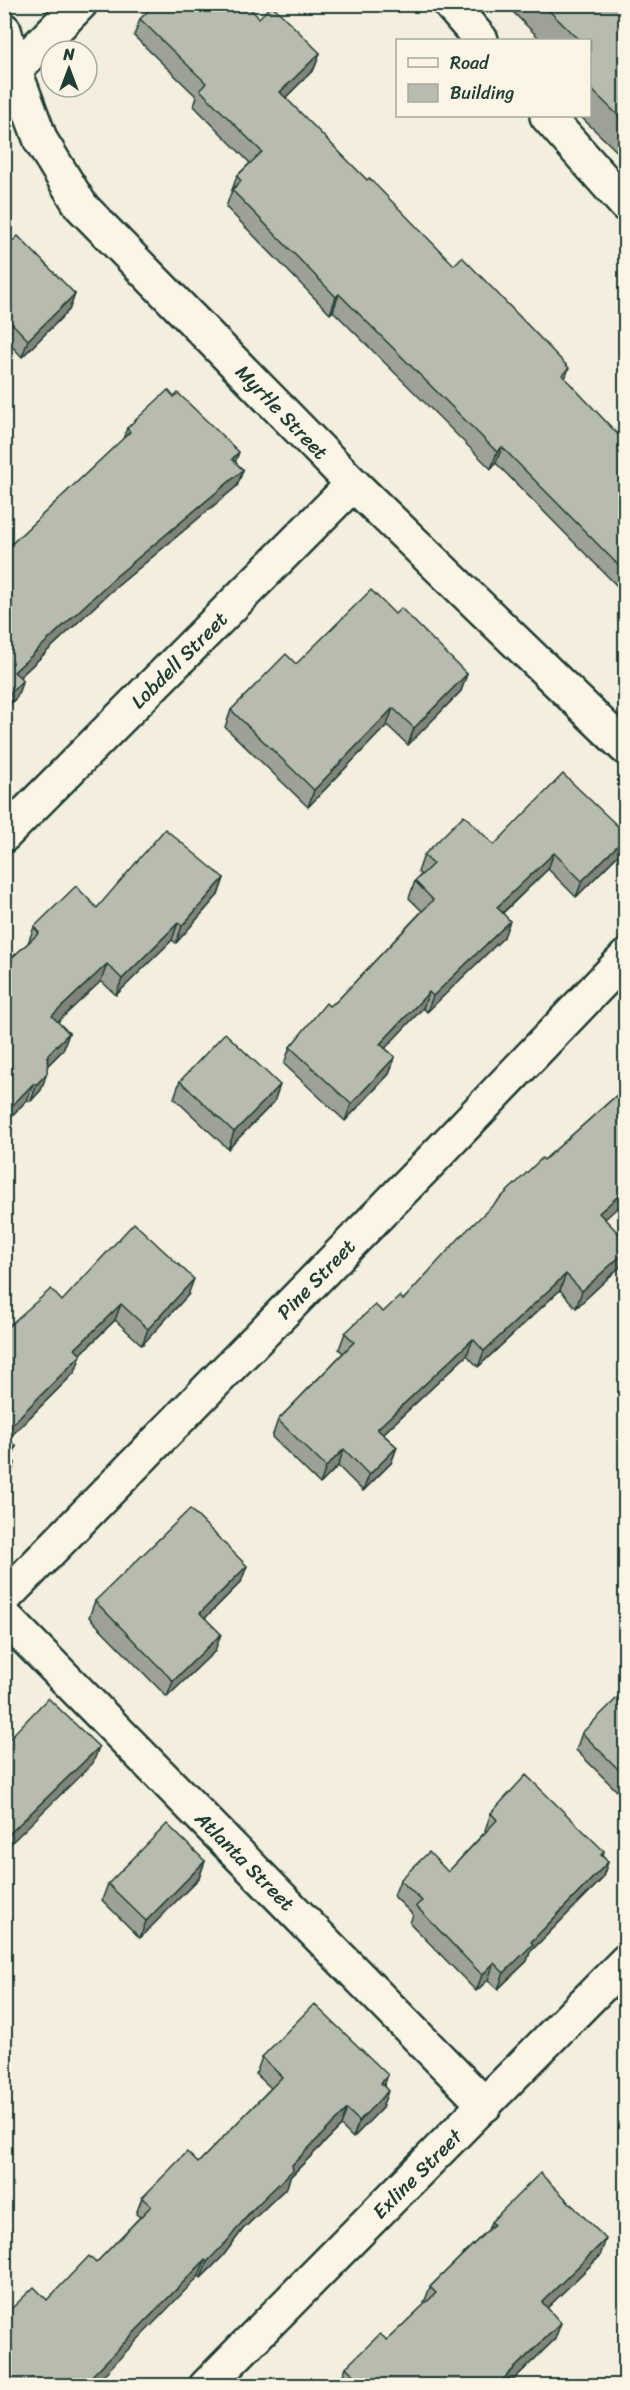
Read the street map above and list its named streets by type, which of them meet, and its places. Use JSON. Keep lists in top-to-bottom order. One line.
{"streets":{"street":["Myrtle Street","Lobdell Street","Pine Street","Atlanta Street","Exline Street"]},"crossings":[["Myrtle Street","Lobdell Street"],["Atlanta Street","Exline Street"]],"legend":["Road","Building"],"north":"top"}
